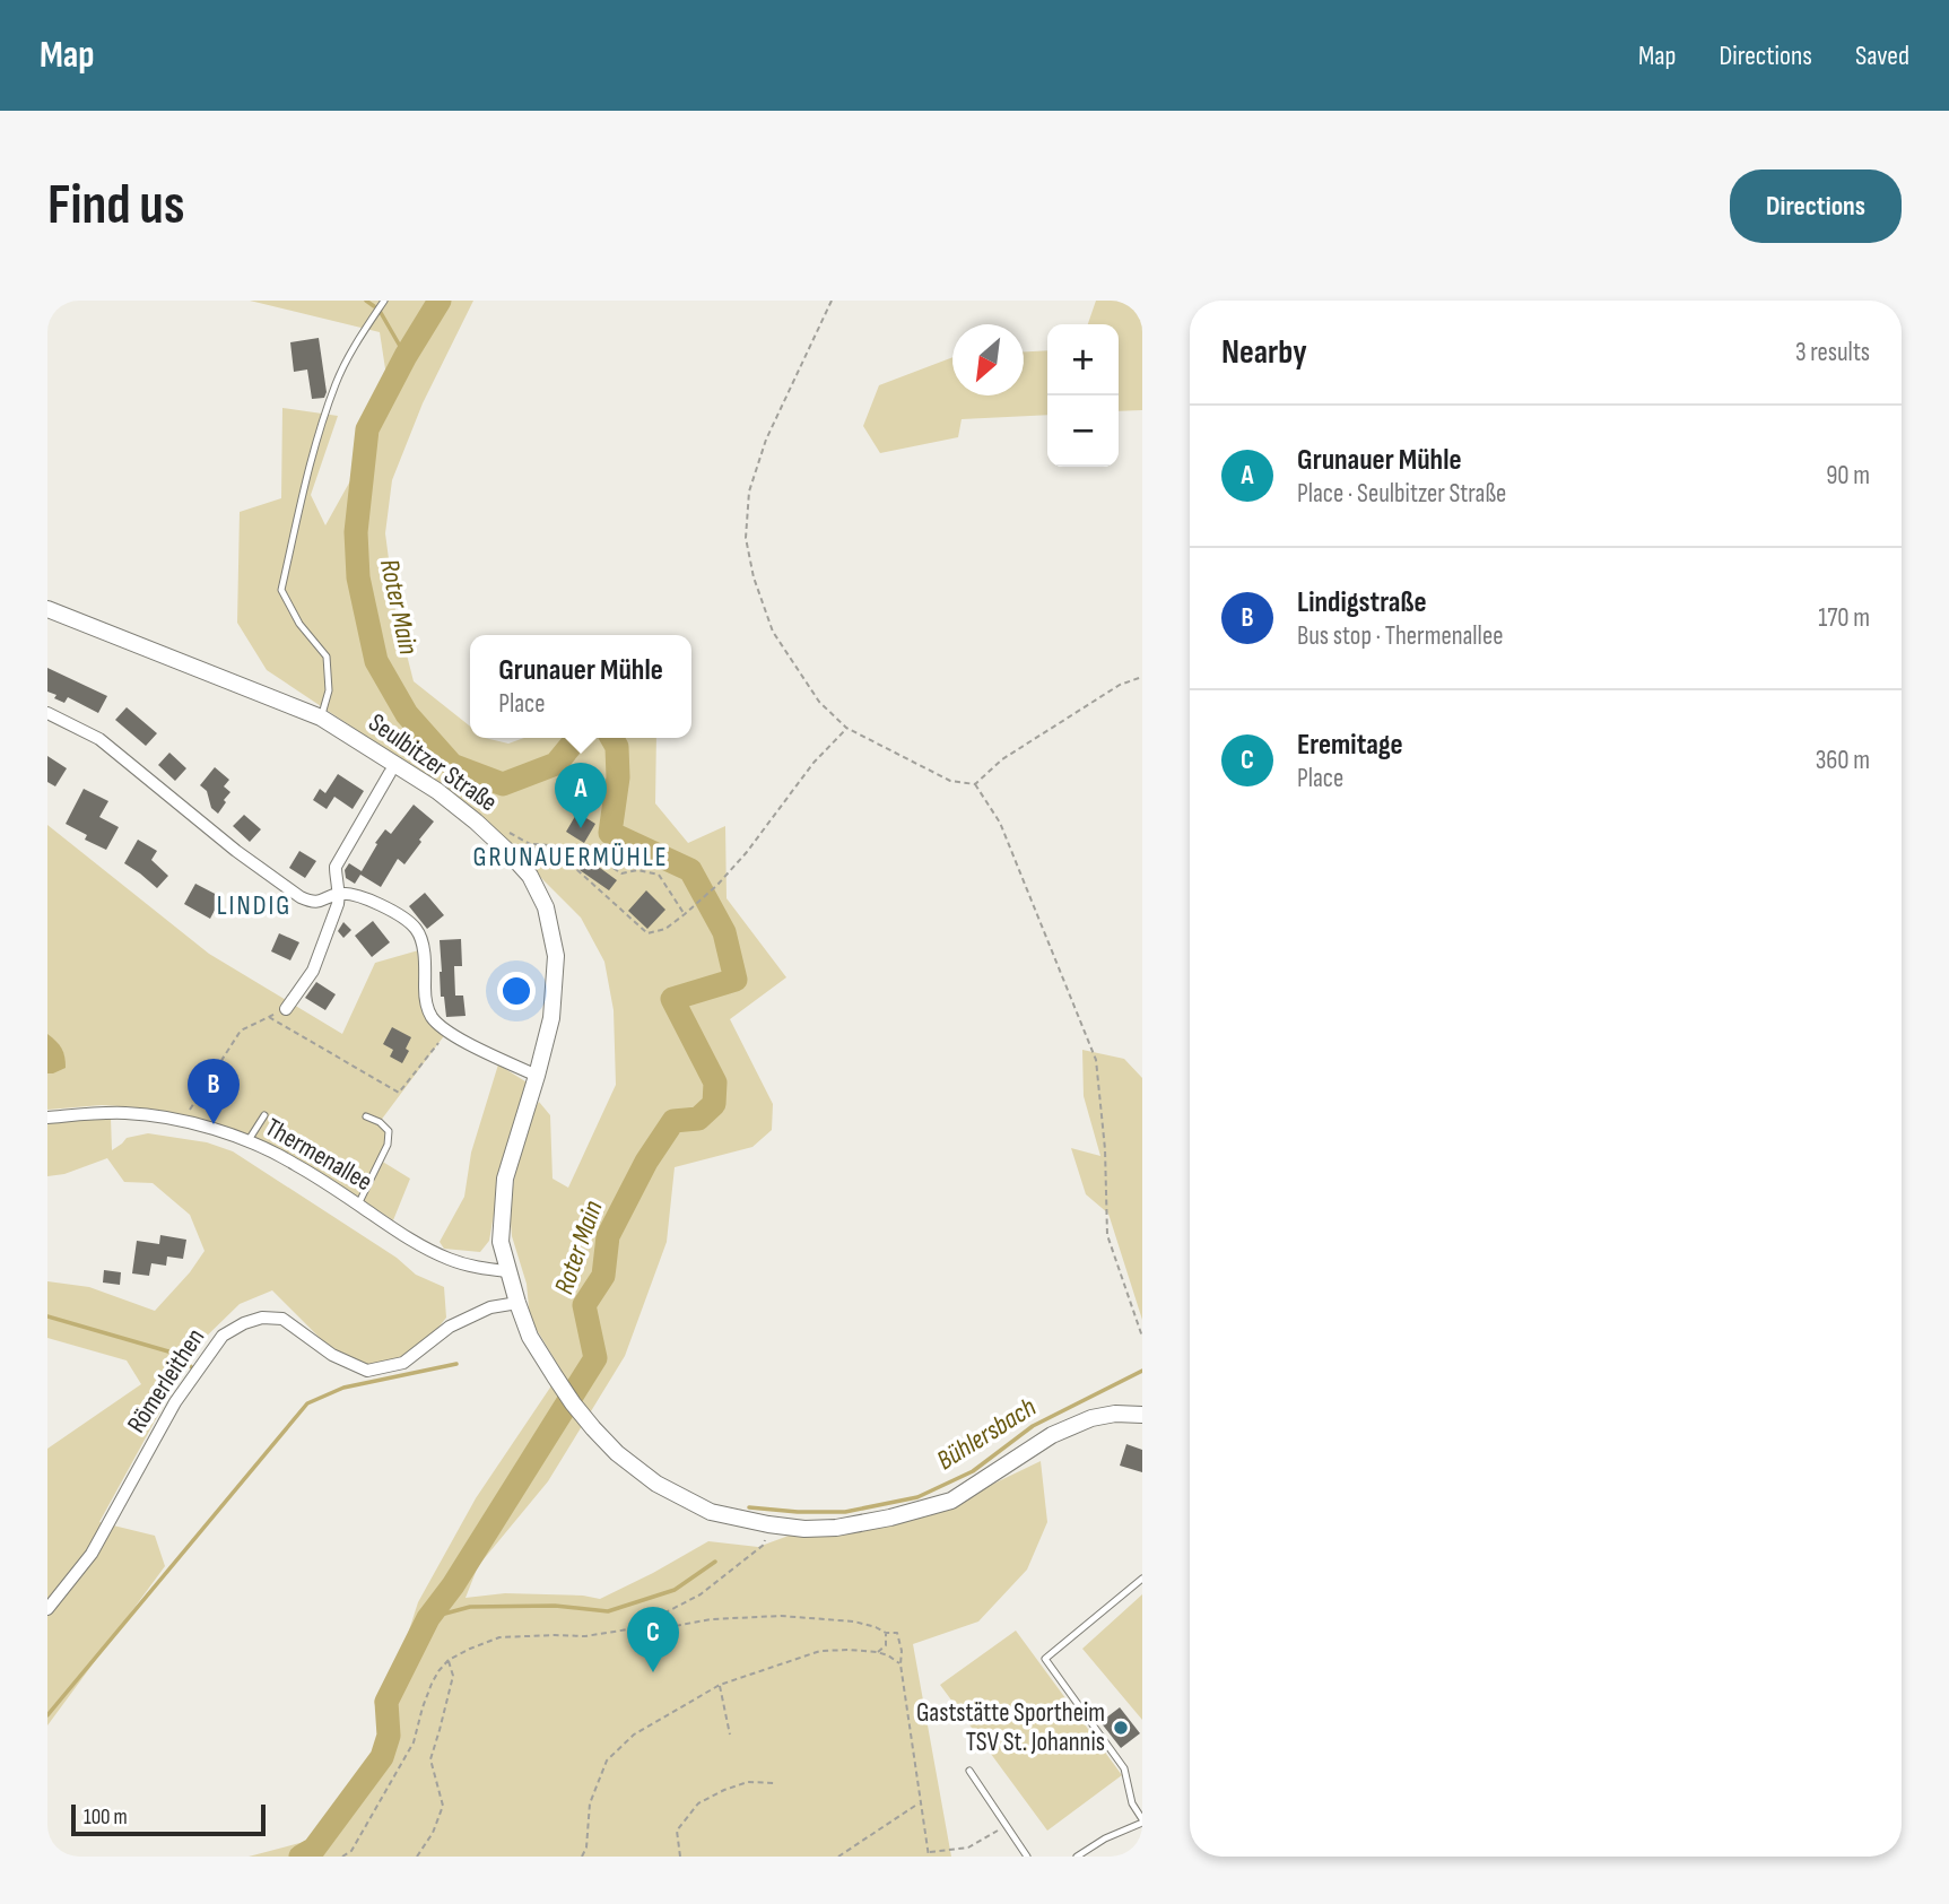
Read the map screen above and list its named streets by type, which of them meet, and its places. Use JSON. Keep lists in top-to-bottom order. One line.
{"streets":{"street":["Seulbitzer Straße","Thermenallee","Römerleithen"]},"crossings":[["Seulbitzer Straße","Thermenallee"],["Seulbitzer Straße","Römerleithen"]],"districts":["GRUNAUERMÜHLE","LINDIG"],"water":["Roter Main","Bühlersbach"],"places":["Gaststätte Sportheim TSV St. Johannis"],"scale_bar":"100 m","north":"bottom left","page":{"header":"Map","nav":["Map","Directions","Saved"],"buttons":"Directions","title":"Find us","heading":["Nearby","3 results"],"map_buttons":["+","−"],"list":[{"mark":"A","name":"Grunauer Mühle","note":"Place · Seulbitzer Straße","value":"90 m"},{"mark":"B","name":"Lindigstraße","note":"Bus stop · Thermenallee","value":"170 m"},{"mark":"C","name":"Eremitage","note":"Place","value":"360 m"}],"popup":["Grunauer Mühle","Place"],"pins":["A","B","C"],"scale":"100 m"}}
